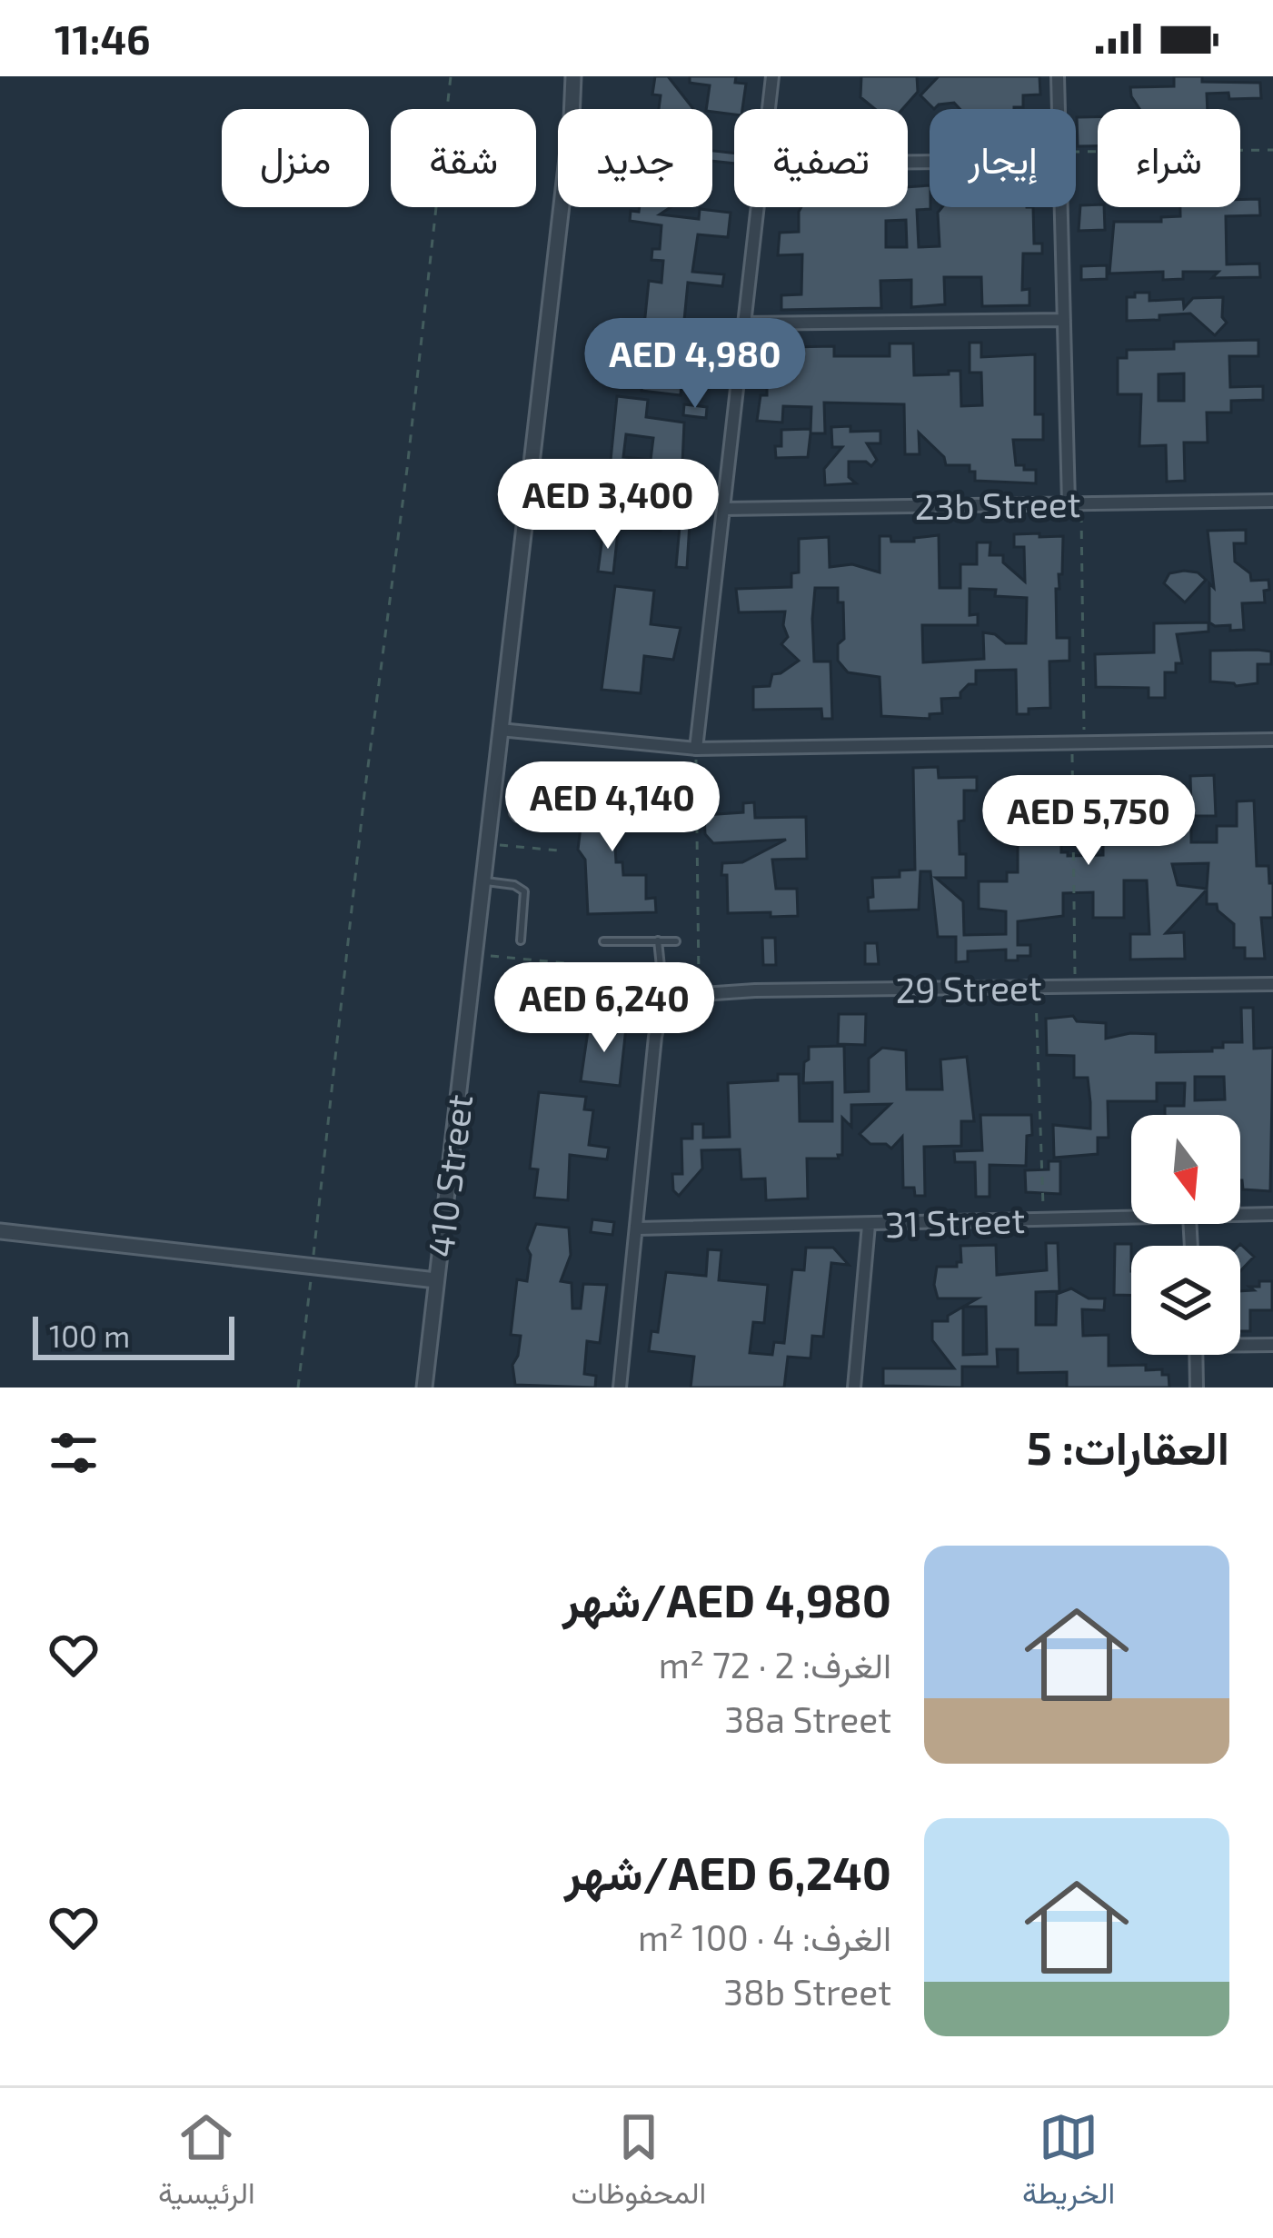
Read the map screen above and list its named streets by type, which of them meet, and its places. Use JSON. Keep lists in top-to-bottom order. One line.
{"streets":{"street":["23b Street","29 Street","410 Street","31 Street"]},"scale_bar":"100 m","north":"bottom","page":{"status":"11:46","chip":["شراء","إيجار","تصفية","جديد","شقة","منزل"],"price":["AED 4,980","AED 3,400","AED 4,140","AED 5,750","AED 6,240"],"scale":"100 m","heading":"العقارات: 5","list":[{"name":"AED 4,980/شهر","note":"الغرف: 2 · 72 m² · 38a Street"},{"name":"AED 6,240/شهر","note":"الغرف: 4 · 100 m² · 38b Street"}],"tabs":["الخريطة","المحفوظات","الرئيسية"]}}
